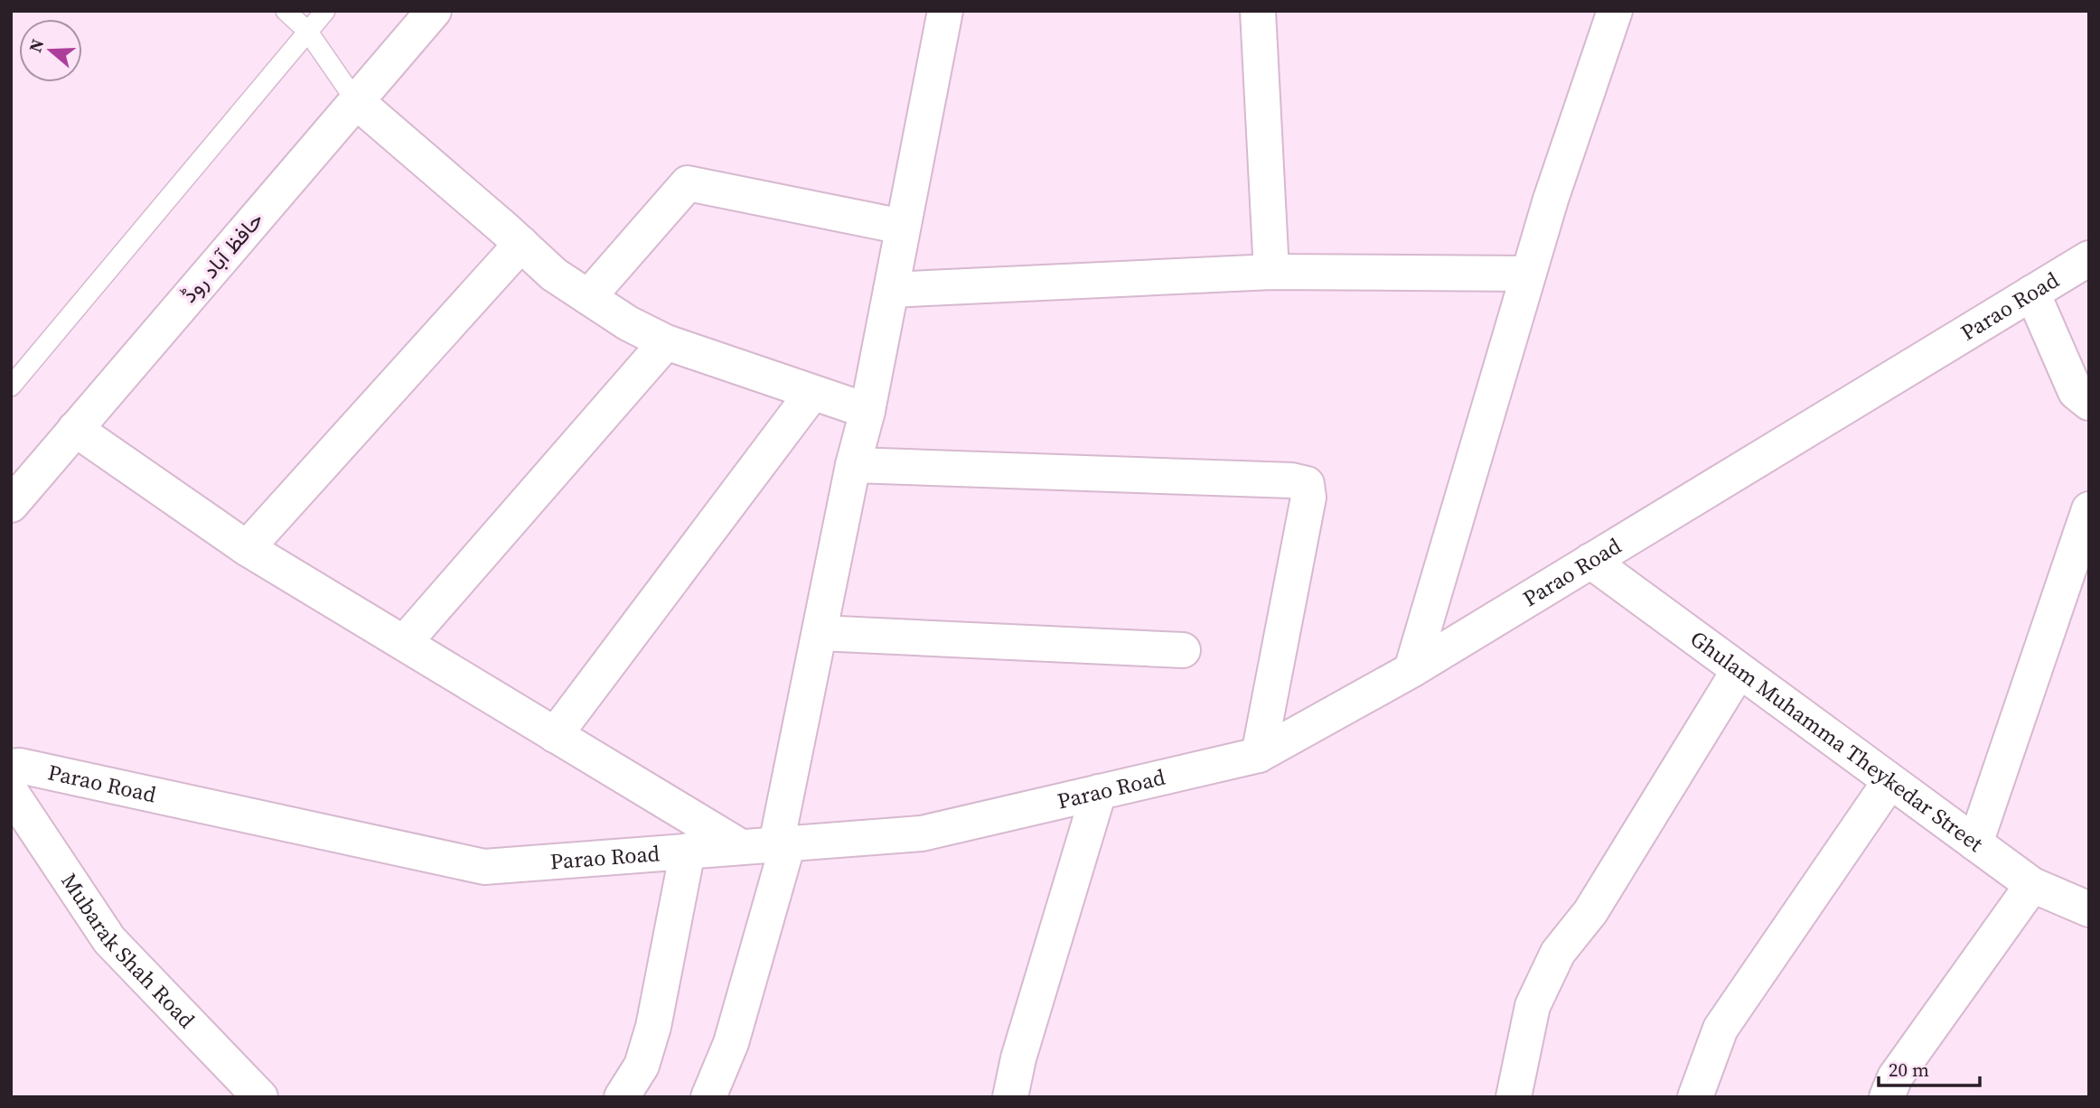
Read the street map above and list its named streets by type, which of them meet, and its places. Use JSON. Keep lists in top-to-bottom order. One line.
{"streets":{"street":["حافظ آباد روڈ","Parao Road","Ghulam Muhamma Theykedar Street","Mubarak Shah Road"]},"crossings":[["Parao Road","Ghulam Muhamma Theykedar Street"]],"scale_bar":"20 m","north":"left"}
